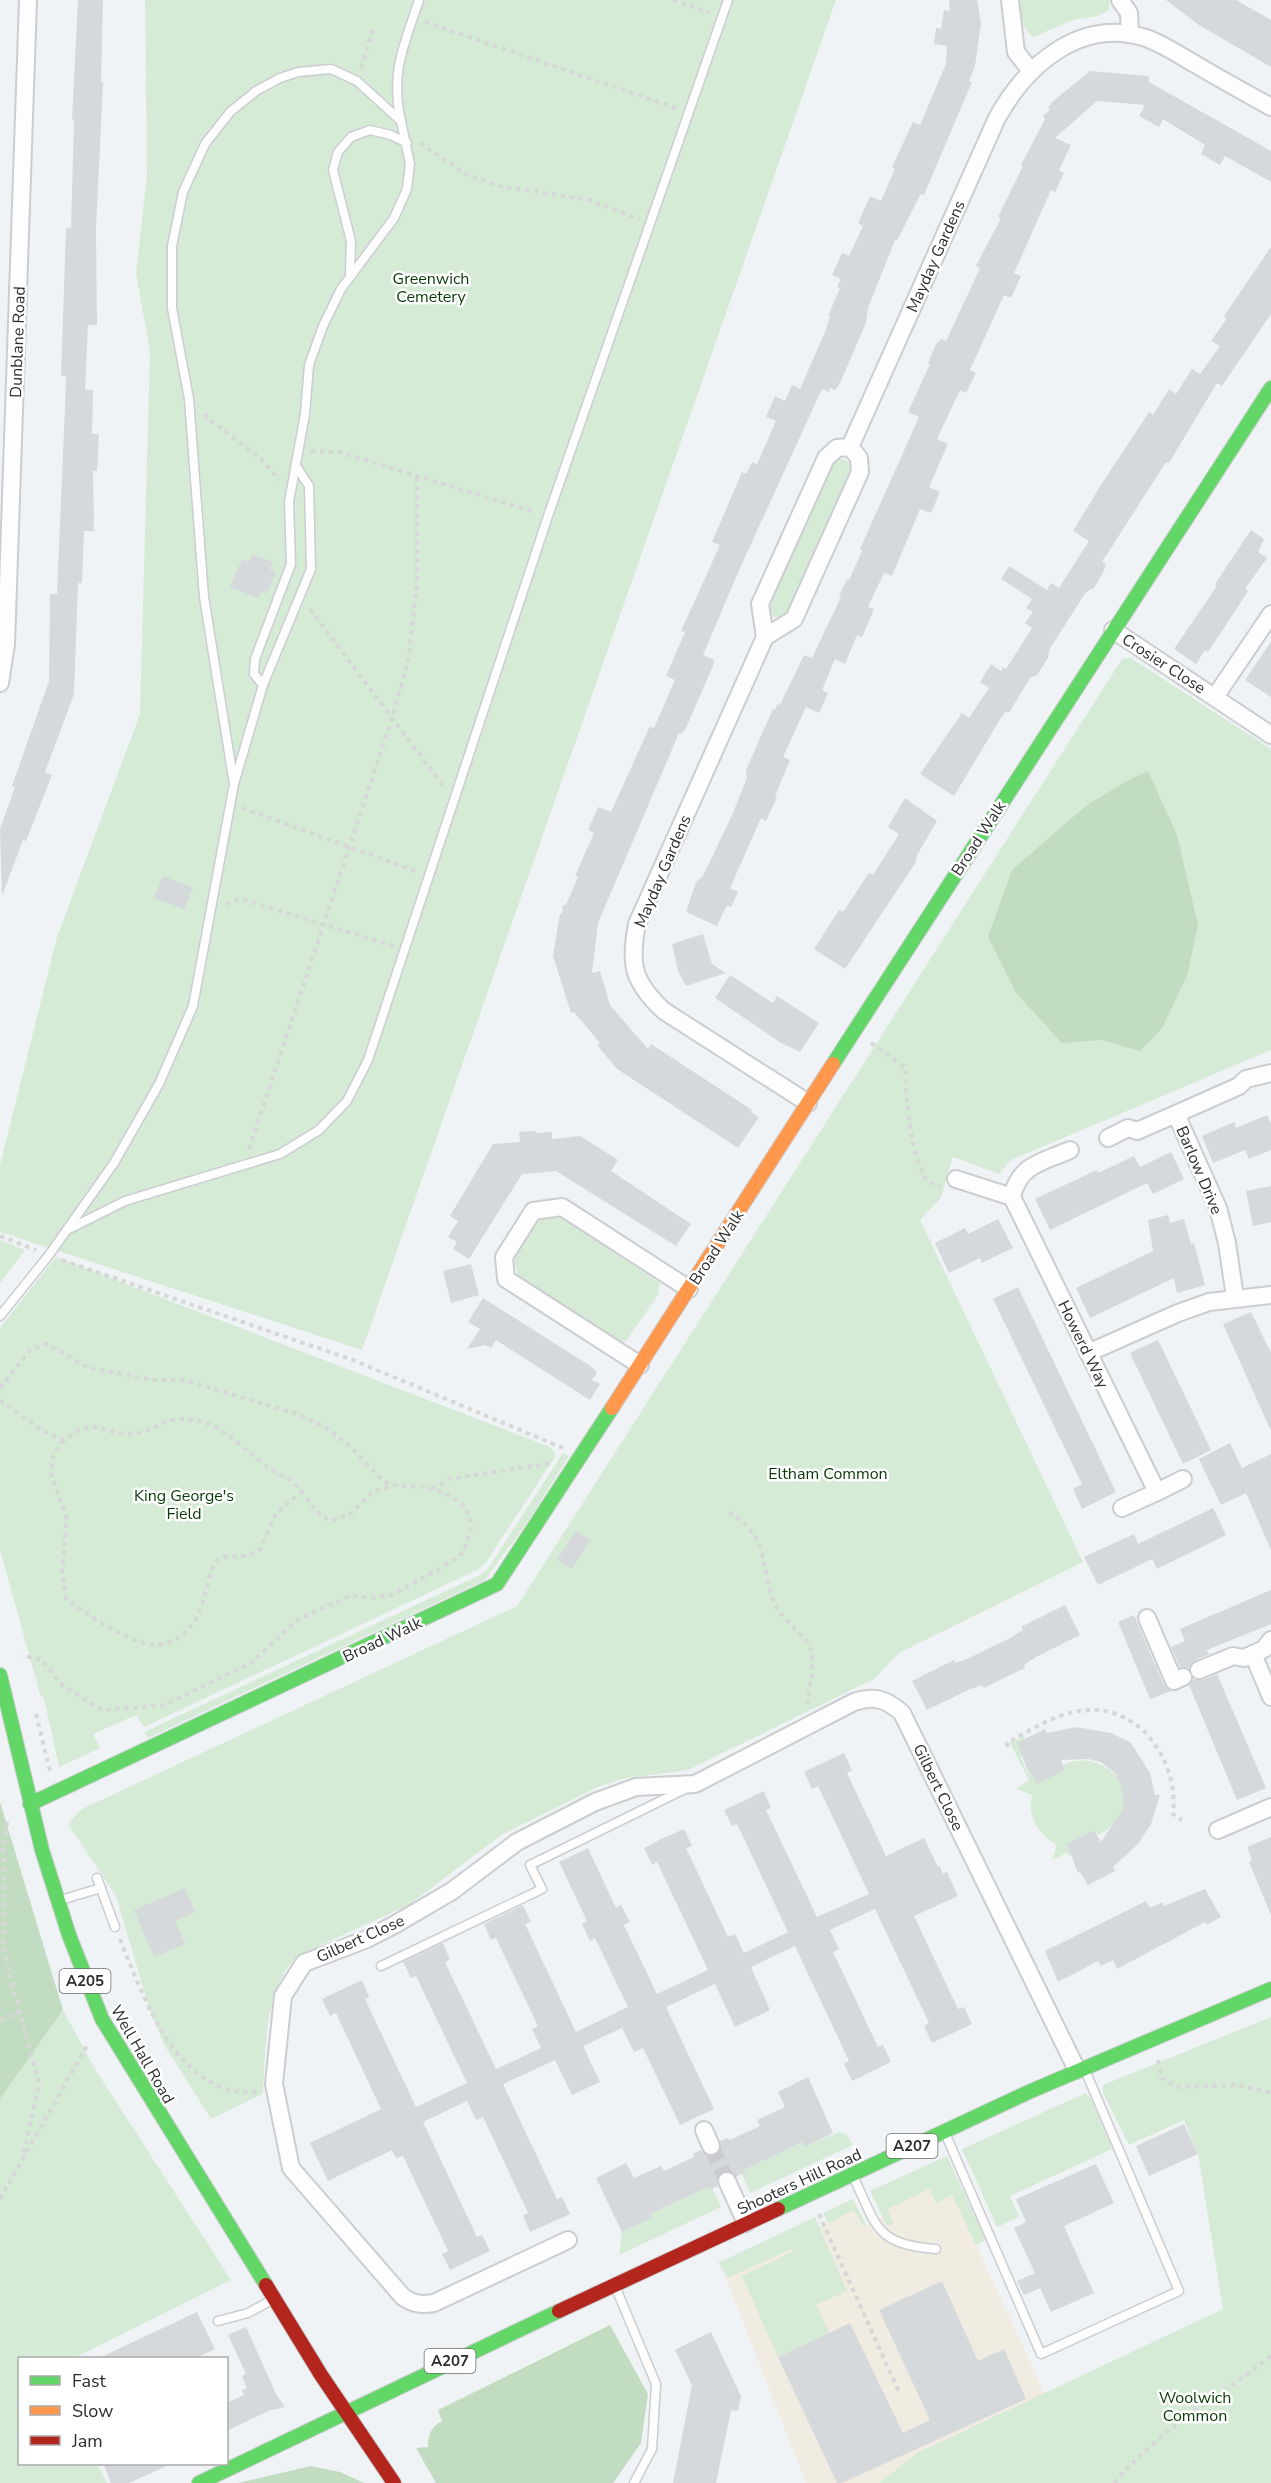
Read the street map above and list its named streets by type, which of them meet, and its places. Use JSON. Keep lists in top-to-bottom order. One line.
{"streets":{"main road":["Broad Walk","A205","Well Hall Road","A207","Shooters Hill Road"],"street":["Mayday Gardens","Dunblane Road","Crosier Close","Barlow Drive","Howerd Way","Gilbert Close"]},"crossings":[["Mayday Gardens","Broad Walk"],["Crosier Close","Broad Walk"],["Broad Walk","Well Hall Road"],["Gilbert Close","Shooters Hill Road"],["A205","Well Hall Road"],["A205","A207"],["A205","Shooters Hill Road"],["Well Hall Road","A207"],["Well Hall Road","Shooters Hill Road"],["A207","Shooters Hill Road"]],"parks":["Greenwich Cemetery","Eltham Common","King George's Field","Woolwich Common"],"legend":["Fast","Slow","Jam"]}
